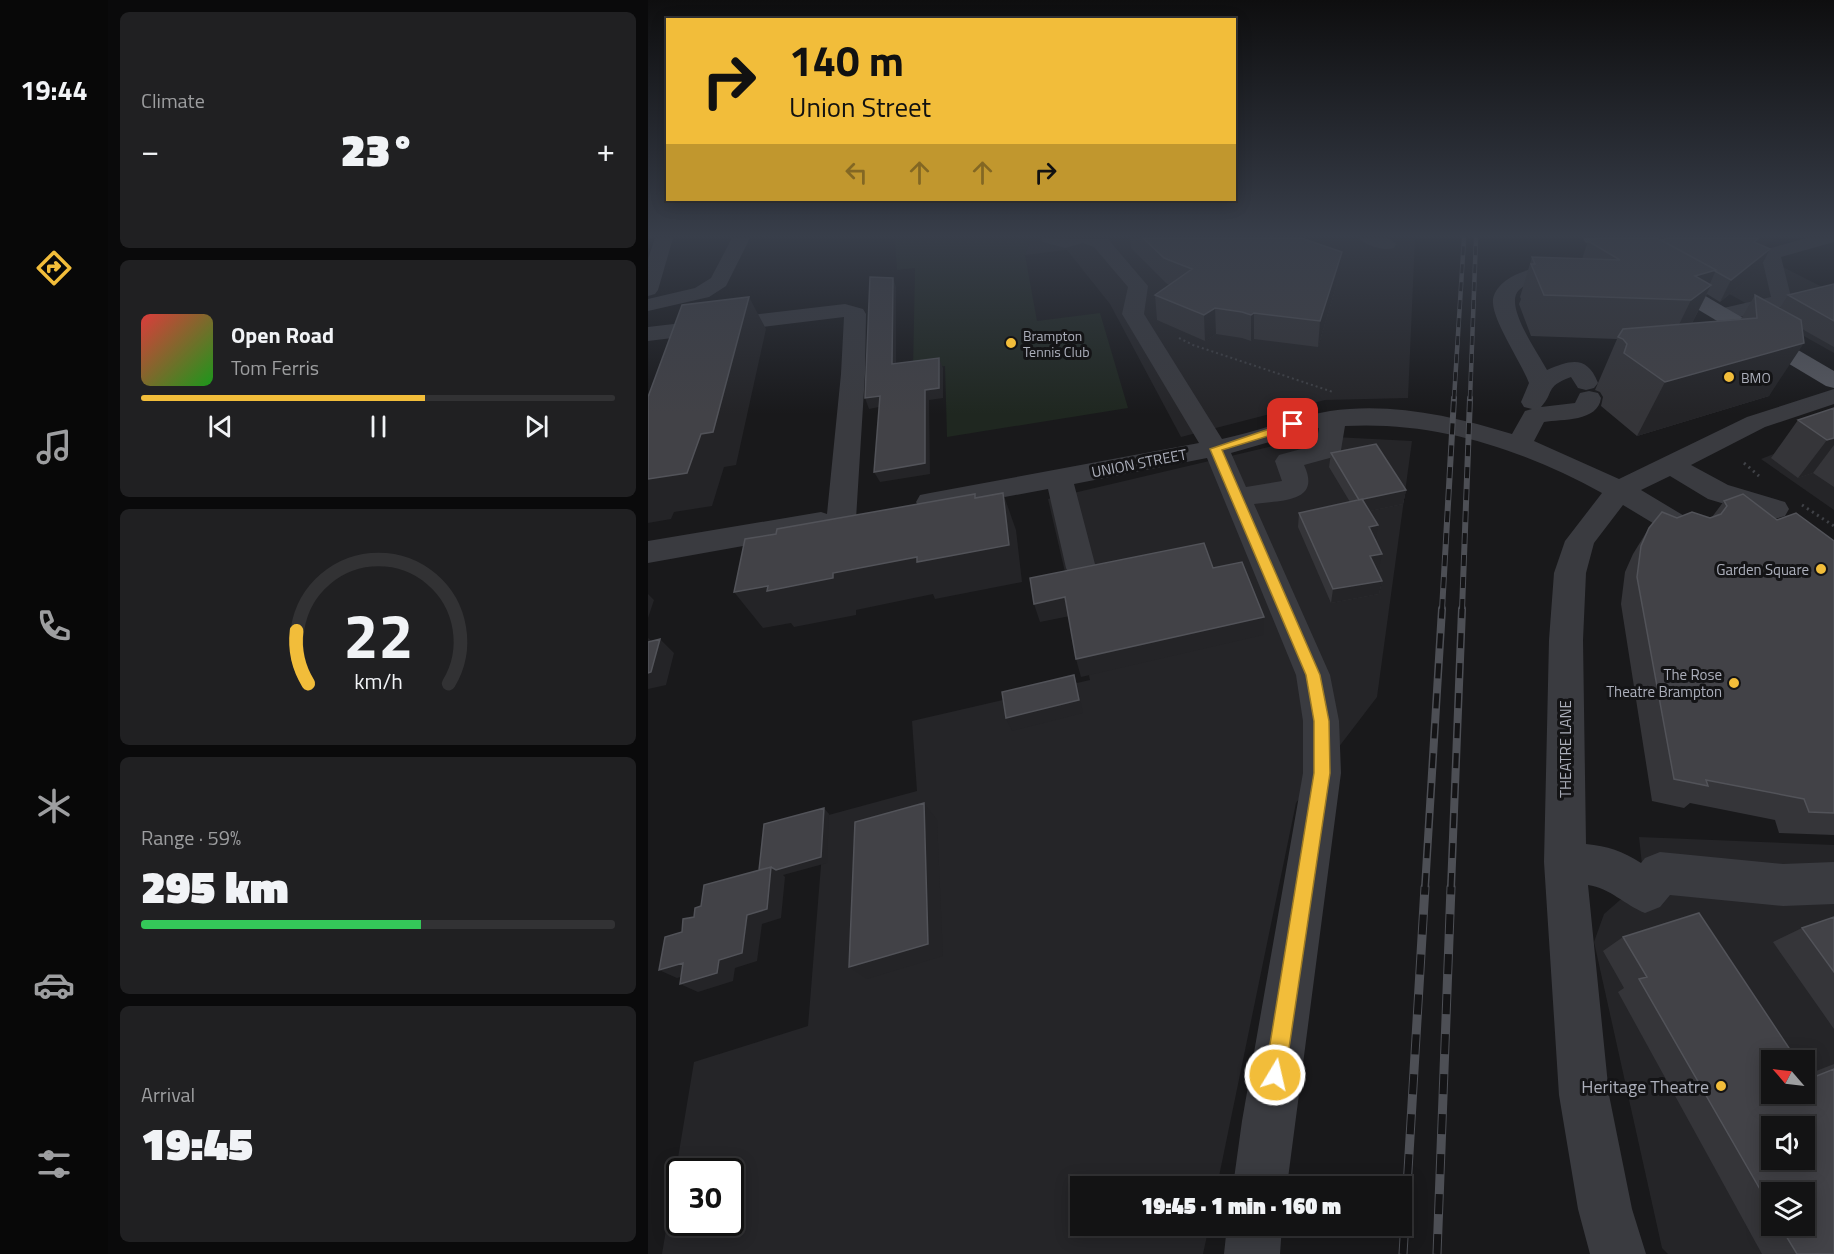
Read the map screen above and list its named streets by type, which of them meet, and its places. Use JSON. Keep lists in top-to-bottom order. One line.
{"streets":{"street":["UNION STREET","THEATRE LANE"]},"crossings":[["UNION STREET","THEATRE LANE"]],"places":["Brampton Tennis Club","BMO","Garden Square","The Rose Theatre Brampton","Heritage Theatre"],"north":"top left","page":{"tabs":"19:44","tile":["Climate",["Range · 59%","295 km"],["Arrival","19:45"]],"turn":["140 m","Union Street"],"heat":["−","23°","+"],"song":["Open Road","Tom Ferris"],"limit":"30","trip":"19:45 · 1 min · 160 m","gauge":["22","km/h"]}}
